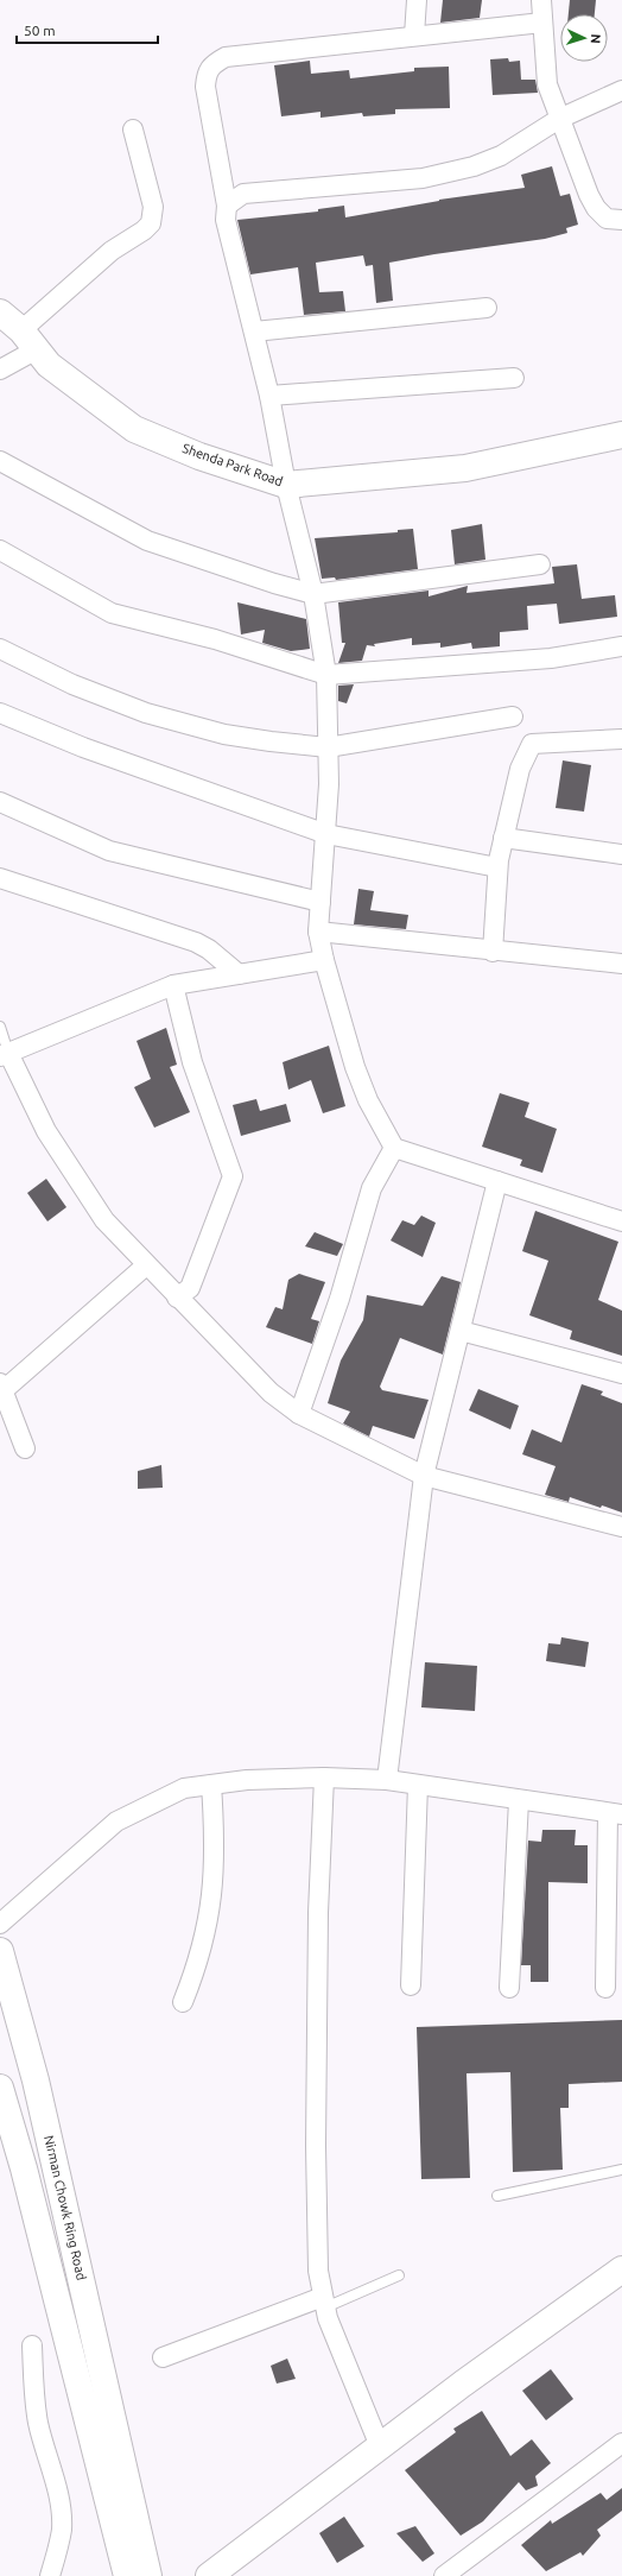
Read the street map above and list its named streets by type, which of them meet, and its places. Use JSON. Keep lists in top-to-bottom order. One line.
{"streets":{"main road":["Shenda Park Road","Nirman Chowk Ring Road"]},"scale_bar":"50 m","north":"right"}
